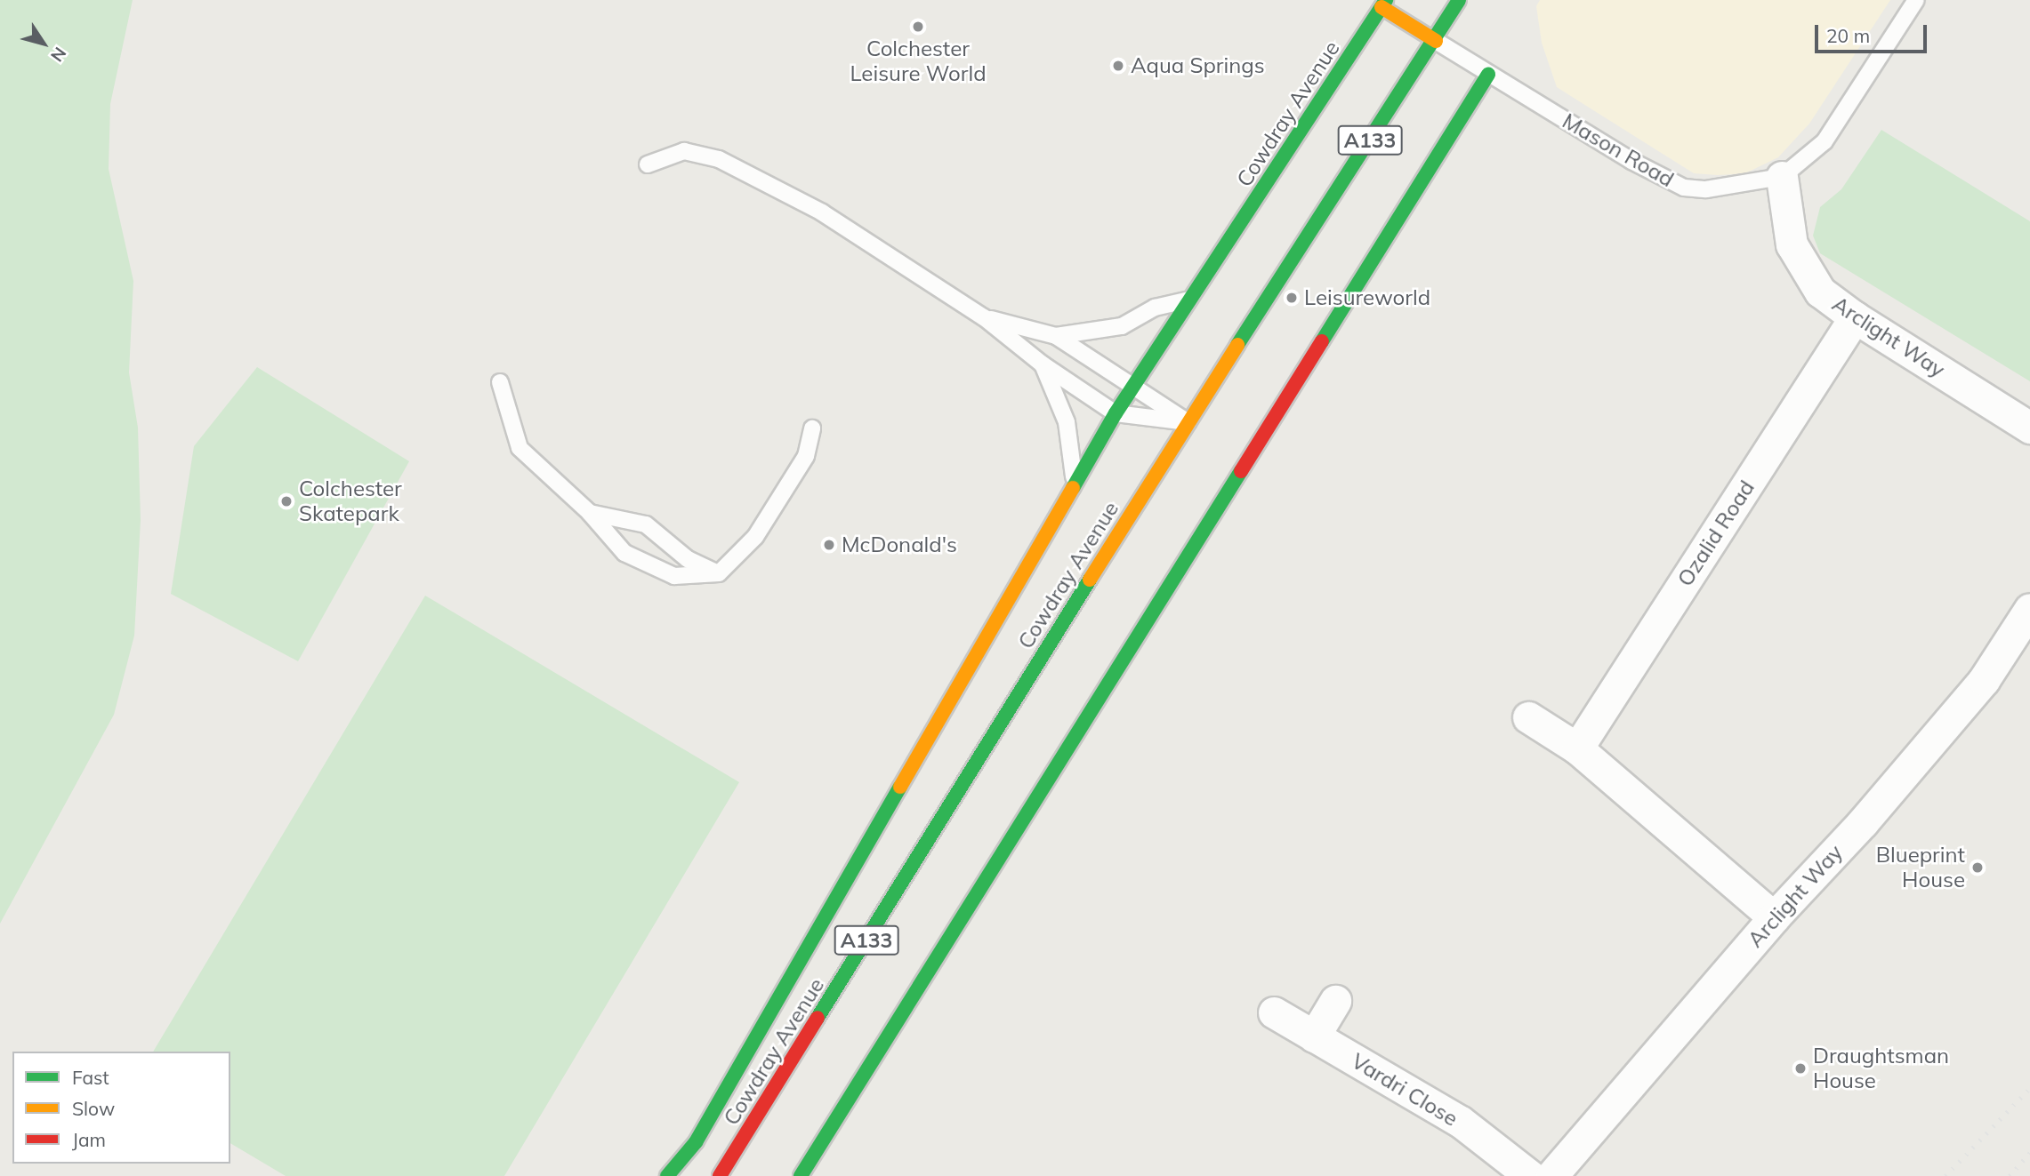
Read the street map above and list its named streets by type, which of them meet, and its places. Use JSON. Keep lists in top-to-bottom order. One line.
{"streets":{"main road":["Cowdray Avenue","A133"],"street":["Arclight Way","Ozalid Road","Vardri Close"],"lane":["Mason Road"]},"crossings":[["Cowdray Avenue","Mason Road"],["Mason Road","Arclight Way"],["Arclight Way","Ozalid Road"]],"places":["Colchester Leisure World","Aqua Springs","Leisureworld","Colchester Skatepark","McDonald's","Blueprint House","Draughtsman House"],"legend":["Fast","Slow","Jam"],"scale_bar":"20 m","north":"bottom right"}
